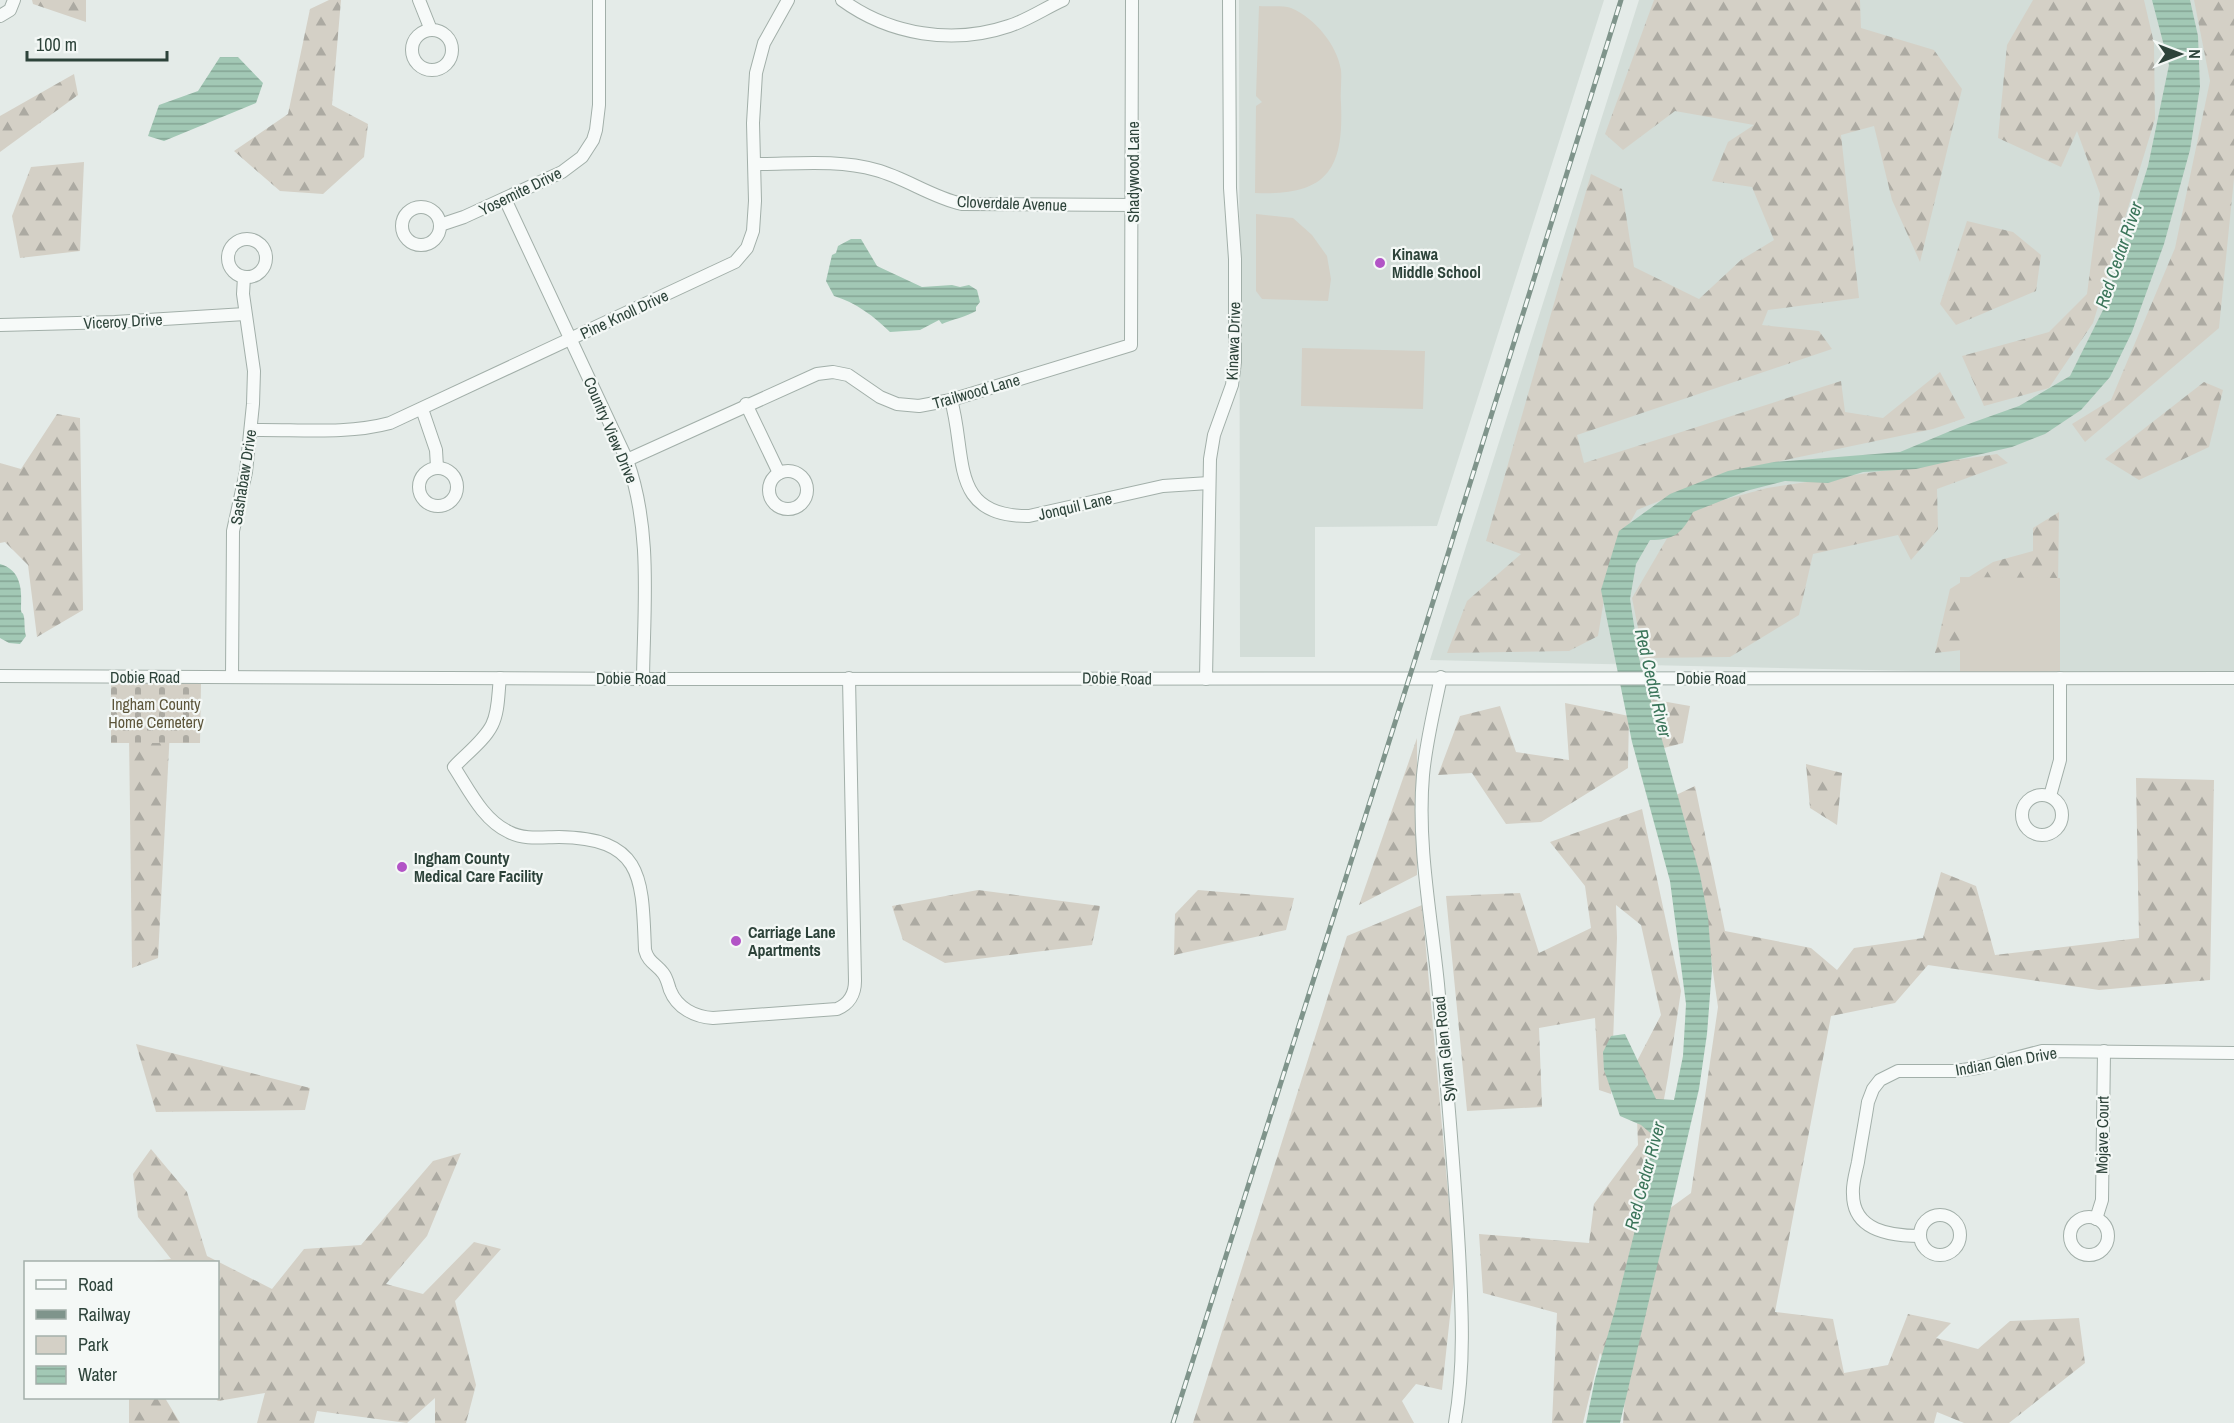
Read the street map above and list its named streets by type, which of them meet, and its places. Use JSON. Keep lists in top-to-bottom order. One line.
{"streets":{"street":["Shadywood Lane","Yosemite Drive","Cloverdale Avenue","Pine Knoll Drive","Viceroy Drive","Kinawa Drive","Trailwood Lane","Country View Drive","Sashabaw Drive","Jonquil Lane","Dobie Road","Sylvan Glen Road","Indian Glen Drive","Mojave Court"]},"crossings":[["Shadywood Lane","Cloverdale Avenue"],["Shadywood Lane","Trailwood Lane"],["Yosemite Drive","Country View Drive"],["Cloverdale Avenue","Pine Knoll Drive"],["Pine Knoll Drive","Country View Drive"],["Pine Knoll Drive","Sashabaw Drive"],["Viceroy Drive","Sashabaw Drive"],["Kinawa Drive","Jonquil Lane"],["Kinawa Drive","Dobie Road"],["Trailwood Lane","Country View Drive"],["Trailwood Lane","Jonquil Lane"],["Country View Drive","Dobie Road"],["Sashabaw Drive","Dobie Road"],["Dobie Road","Sylvan Glen Road"],["Indian Glen Drive","Mojave Court"]],"water":["Red Cedar River"],"parks":["Ingham County Home Cemetery"],"places":["Kinawa Middle School","Ingham County Medical Care Facility","Carriage Lane Apartments"],"legend":["Road","Railway","Park","Water"],"scale_bar":"100 m","north":"right"}
